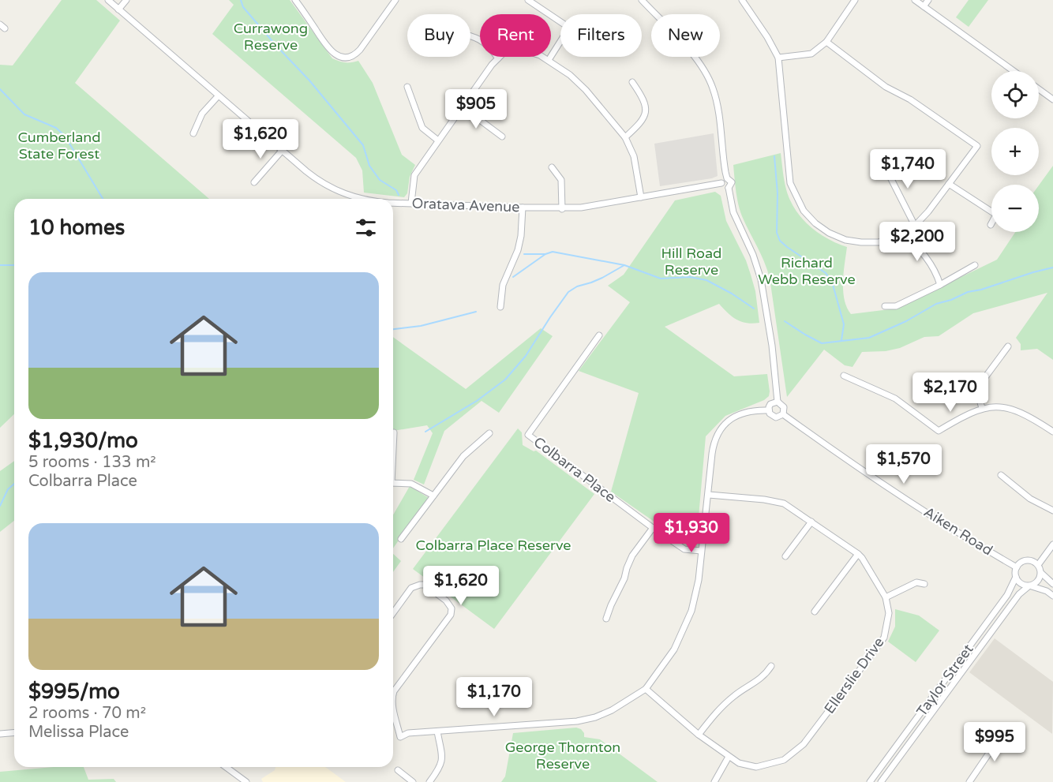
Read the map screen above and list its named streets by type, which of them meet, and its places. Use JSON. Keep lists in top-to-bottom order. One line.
{"streets":{"street":["Oratava Avenue","Colbarra Place","Aiken Road","Ellerslie Drive","Taylor Street"]},"crossings":[["Aiken Road","Taylor Street"]],"parks":["Currawong Reserve","Cumberland State Forest","Hill Road Reserve","Richard Webb Reserve","Colbarra Place Reserve","George Thornton Reserve"],"page":{"chip":["Buy","Rent","Filters","New"],"map_buttons":["+","−"],"price":["$905","$1,620","$1,740","$2,200","$2,170","$1,570","$1,930","$1,620","$1,170","$995"],"heading":"10 homes","list":[{"name":"$1,930/mo","note":"5 rooms · 133 m² · Colbarra Place"},{"name":"$995/mo","note":"2 rooms · 70 m² · Melissa Place"}]}}
